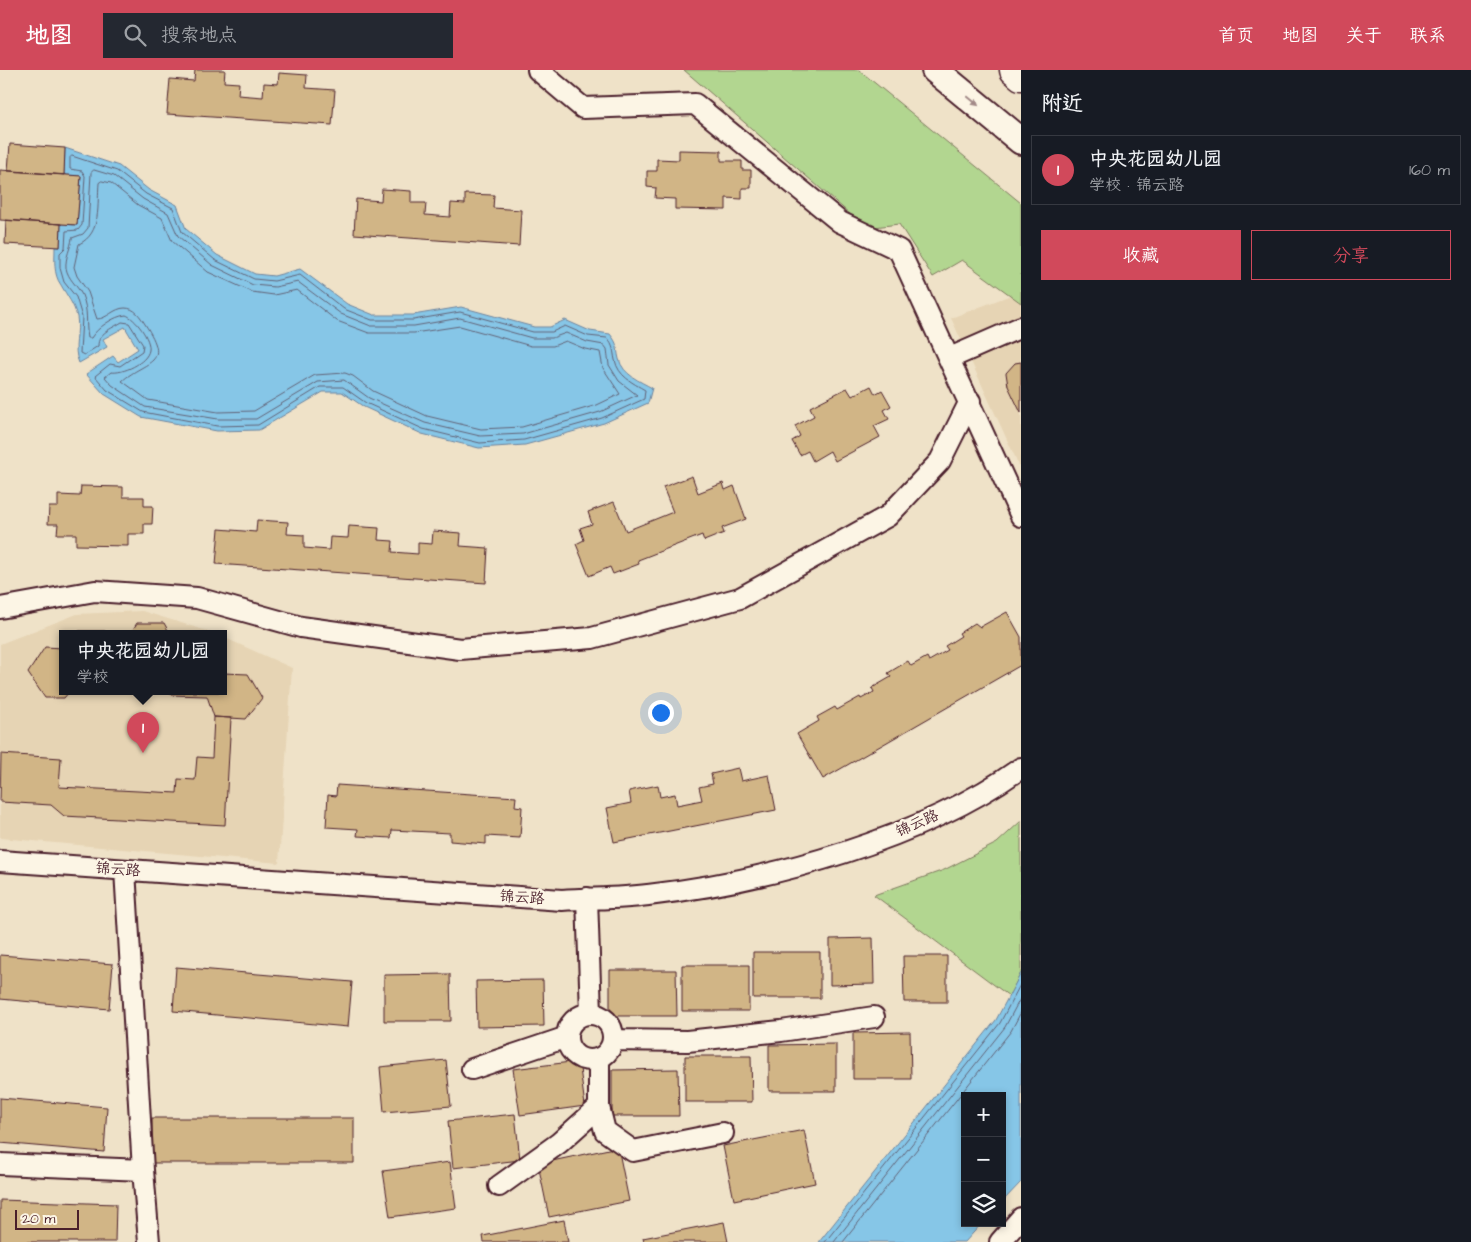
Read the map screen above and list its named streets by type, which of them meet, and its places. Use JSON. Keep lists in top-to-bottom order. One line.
{"streets":{"street":["锦云路"]},"scale_bar":"20 m","page":{"header":"地图","search":"搜索地点","nav":["首页","地图","关于","联系"],"heading":"附近","list":[{"mark":"1","name":"中央花园幼儿园","note":"学校 · 锦云路","value":"160 m"}],"buttons":["收藏","分享"],"popup":["中央花园幼儿园","学校"],"pins":"1","map_buttons":["+","−"],"scale":"20 m"}}
